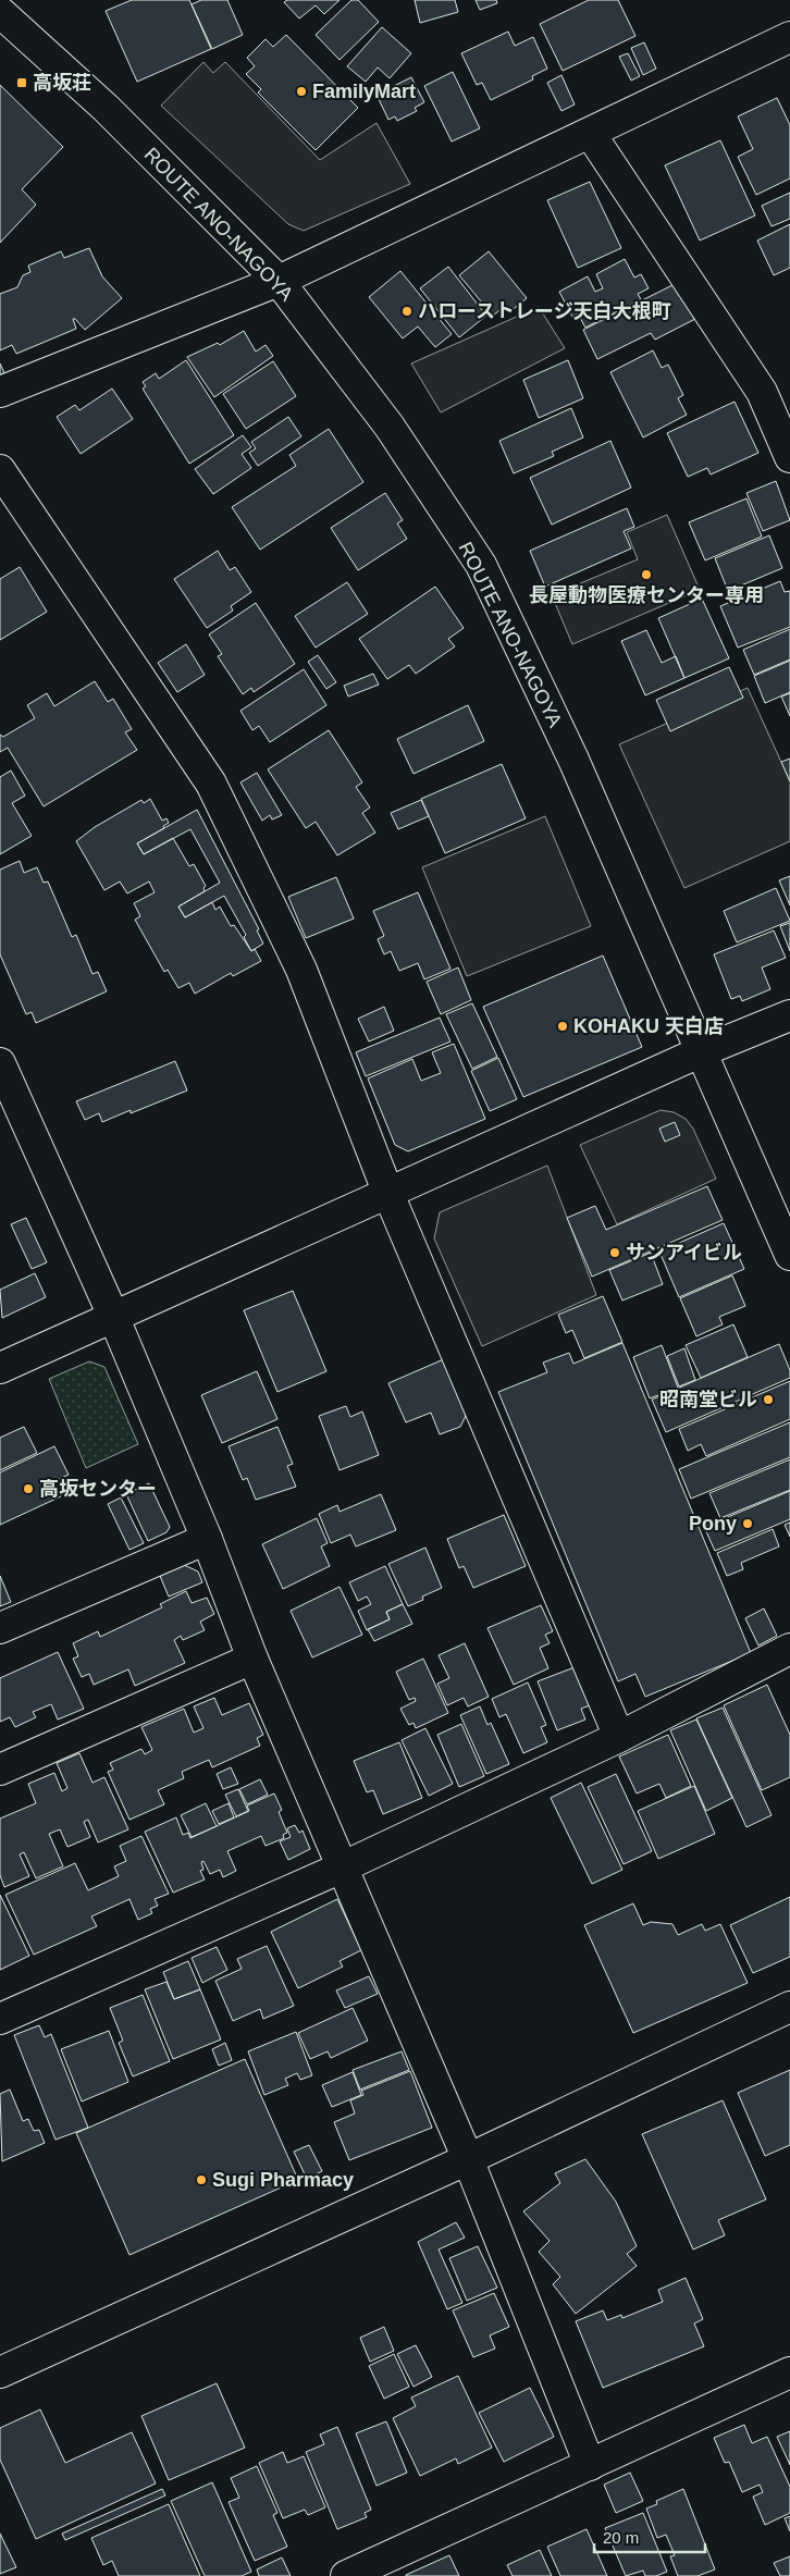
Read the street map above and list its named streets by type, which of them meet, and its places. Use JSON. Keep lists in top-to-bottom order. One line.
{"streets":{"street":["ROUTE ANO-NAGOYA"]},"places":{"transit":["高坂荘"],"other":["FamilyMart","ハローストレージ天白大根町","長屋動物医療センター専用","KOHAKU 天白店","サンアイビル","昭南堂ビル","高坂センター","Pony","Sugi Pharmacy"]},"scale_bar":"20 m"}
